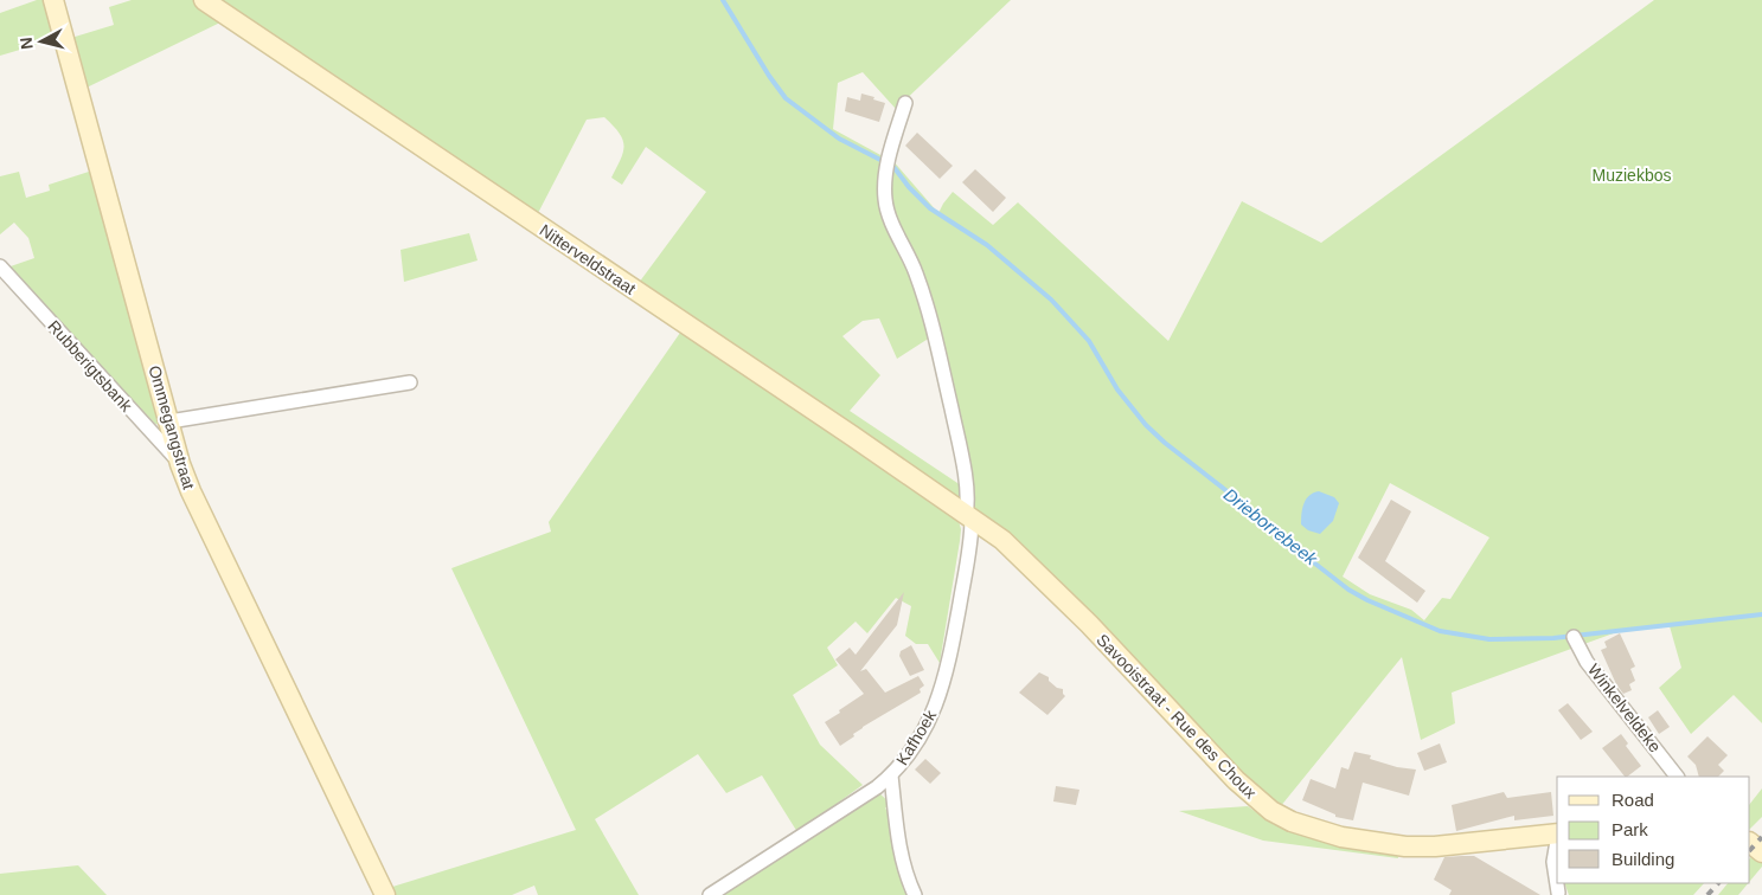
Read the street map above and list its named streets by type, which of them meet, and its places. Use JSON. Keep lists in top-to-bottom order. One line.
{"streets":{"main road":["Nitterveldstraat","Ommegangstraat","Savooistraat - Rue des Choux"],"street":["Rubberigtsbank","Winkelveldeke","Kafhoek"]},"crossings":[["Nitterveldstraat","Savooistraat - Rue des Choux"],["Nitterveldstraat","Kafhoek"],["Rubberigtsbank","Ommegangstraat"],["Savooistraat - Rue des Choux","Kafhoek"]],"water":["Drieborrebeek"],"parks":["Muziekbos"],"legend":["Road","Park","Building"],"north":"left"}
